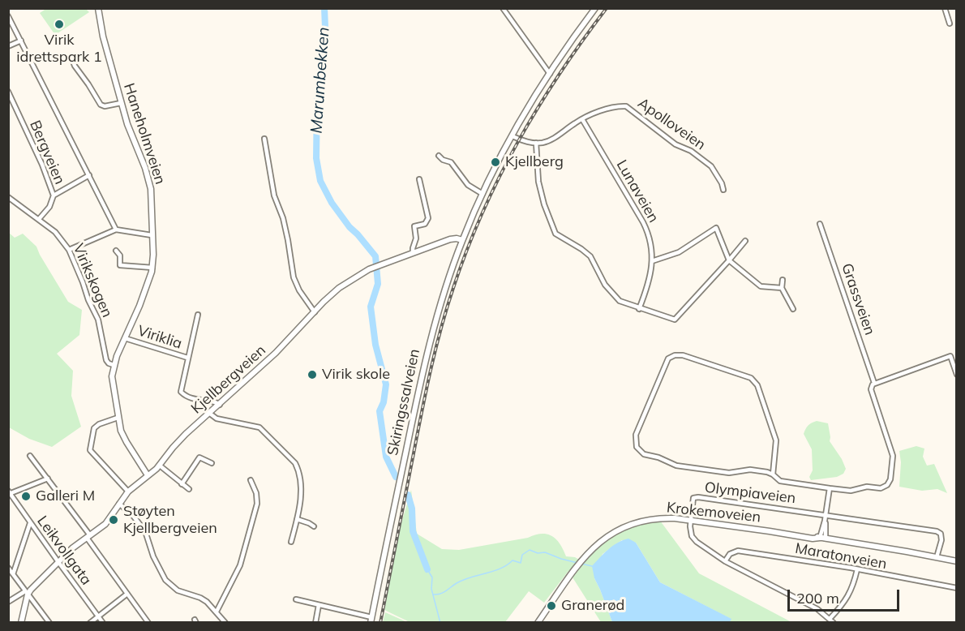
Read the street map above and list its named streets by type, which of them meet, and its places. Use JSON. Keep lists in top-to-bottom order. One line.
{"streets":{"main road":["Haneholmveien","Kjellbergveien","Skiringssalveien","Krokemoveien"],"street":["Apolloveien","Bergveien","Lunaveien","Virikskogen","Grassveien","Viriklia","Olympiaveien","Leikvollgata","Maratonveien"]},"crossings":[["Apolloveien","Lunaveien"],["Haneholmveien","Virikskogen"],["Haneholmveien","Viriklia"],["Haneholmveien","Kjellbergveien"],["Bergveien","Virikskogen"],["Viriklia","Kjellbergveien"],["Kjellbergveien","Skiringssalveien"],["Kjellbergveien","Leikvollgata"],["Olympiaveien","Krokemoveien"]],"water":["Marumbekken"],"places":["Virik idrettspark 1","Kjellberg","Virik skole","Galleri M","Støyten Kjellbergveien","Granerød"],"scale_bar":"200 m"}
